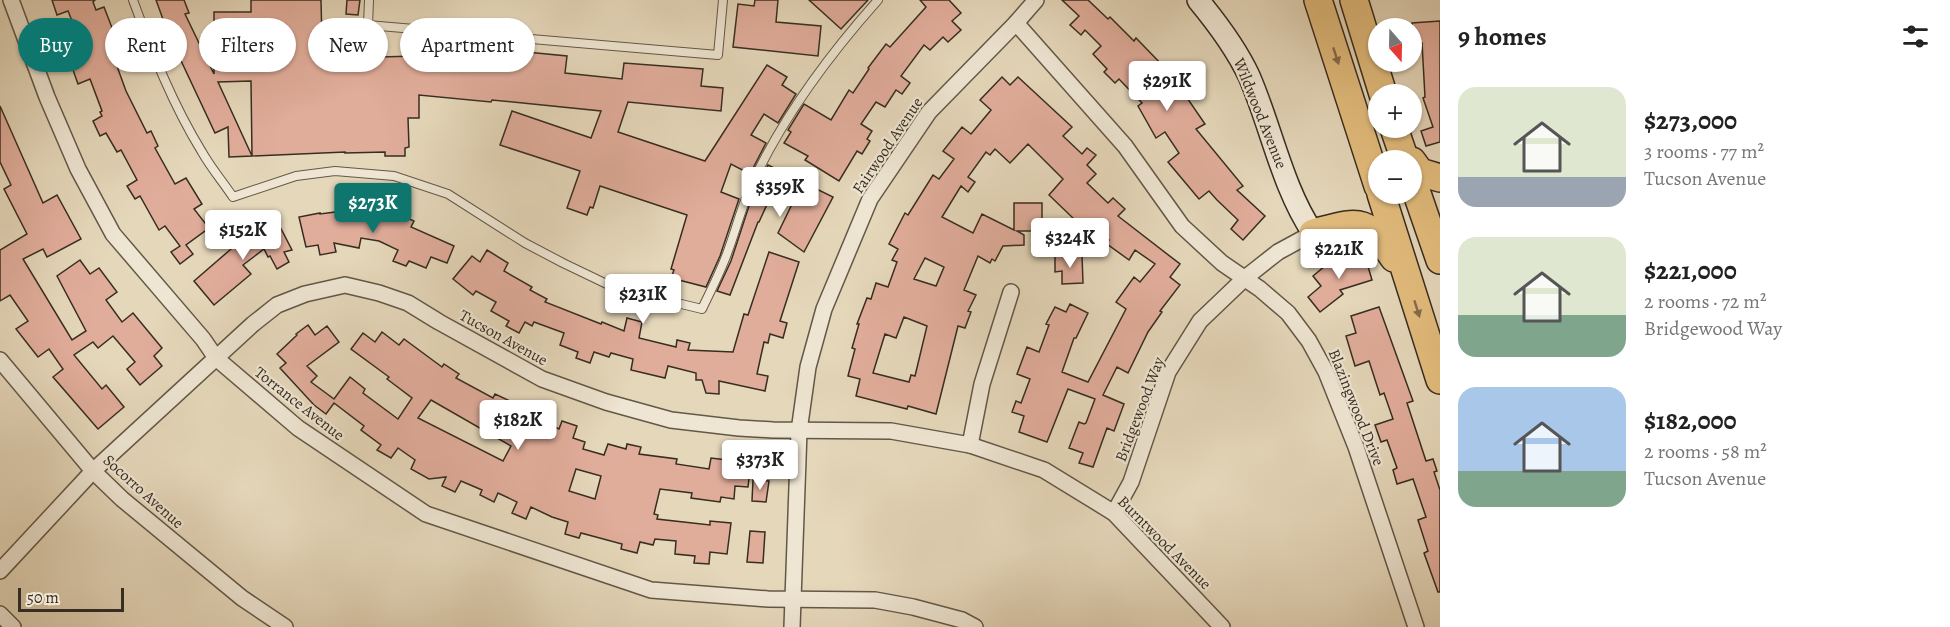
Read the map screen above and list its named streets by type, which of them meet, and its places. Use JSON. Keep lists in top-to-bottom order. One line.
{"streets":{"street":["Wildwood Avenue","Fairwood Avenue","Tucson Avenue","Torrance Avenue","Blazingwood Drive","Bridgewood Way","Socorro Avenue","Burntwood Avenue"]},"crossings":[["Wildwood Avenue","Bridgewood Way"],["Fairwood Avenue","Tucson Avenue"],["Fairwood Avenue","Torrance Avenue"],["Fairwood Avenue","Blazingwood Drive"],["Fairwood Avenue","Burntwood Avenue"],["Tucson Avenue","Torrance Avenue"],["Tucson Avenue","Socorro Avenue"],["Tucson Avenue","Burntwood Avenue"],["Blazingwood Drive","Bridgewood Way"],["Bridgewood Way","Burntwood Avenue"]],"scale_bar":"50 m","north":"bottom","page":{"heading":"9 homes","map_buttons":["+","−"],"chip":["Buy","Rent","Filters","New","Apartment"],"price":["$291K","$359K","$273K","$152K","$324K","$221K","$231K","$182K","$373K"],"list":[{"name":"$273,000","note":"3 rooms · 77 m² · Tucson Avenue"},{"name":"$221,000","note":"2 rooms · 72 m² · Bridgewood Way"},{"name":"$182,000","note":"2 rooms · 58 m² · Tucson Avenue"}],"scale":"50 m"}}
